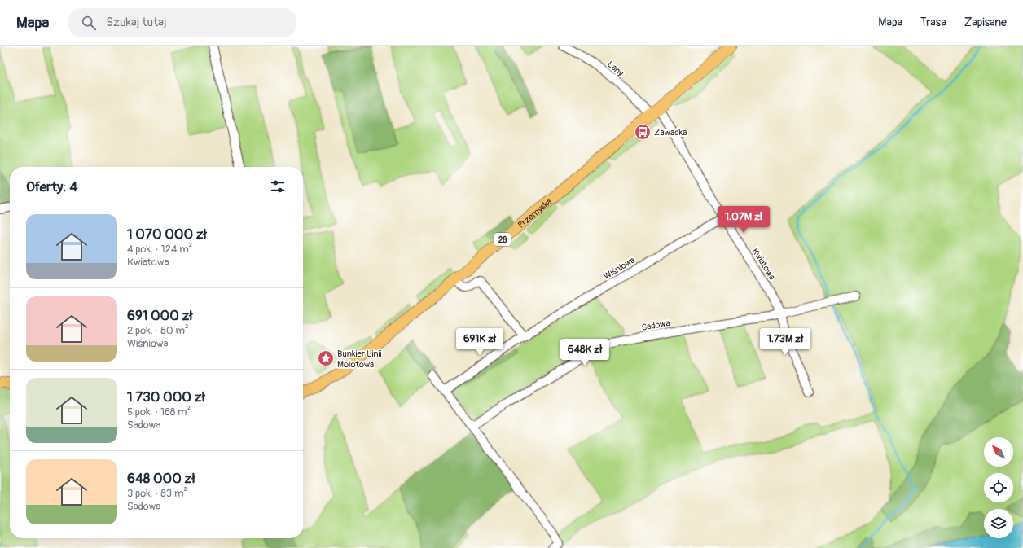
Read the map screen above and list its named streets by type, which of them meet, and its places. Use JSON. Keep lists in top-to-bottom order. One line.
{"streets":{"main road":["Przemyska","28"],"street":["Łany","Kwiatowa","Wiśniowa","Sadowa"]},"crossings":[["Łany","Przemyska"],["Łany","Kwiatowa"],["Przemyska","Kwiatowa"],["Kwiatowa","Wiśniowa"],["Kwiatowa","Sadowa"]],"places":{"bus stop":["Zawadka"],"place":["Bunkier Linii Mołotowa"]},"north":"top left","page":{"header":"Mapa","search":"Szukaj tutaj","nav":["Mapa","Trasa","Zapisane"],"heading":"Oferty: 4","price":["1.07M zł","691K zł","1.73M zł","648K zł"],"list":[{"name":"1 070 000 zł","note":"4 pok. · 124 m² · Kwiatowa"},{"name":"691 000 zł","note":"2 pok. · 80 m² · Wiśniowa"},{"name":"1 730 000 zł","note":"5 pok. · 188 m² · Sadowa"},{"name":"648 000 zł","note":"3 pok. · 83 m² · Sadowa"}]}}
